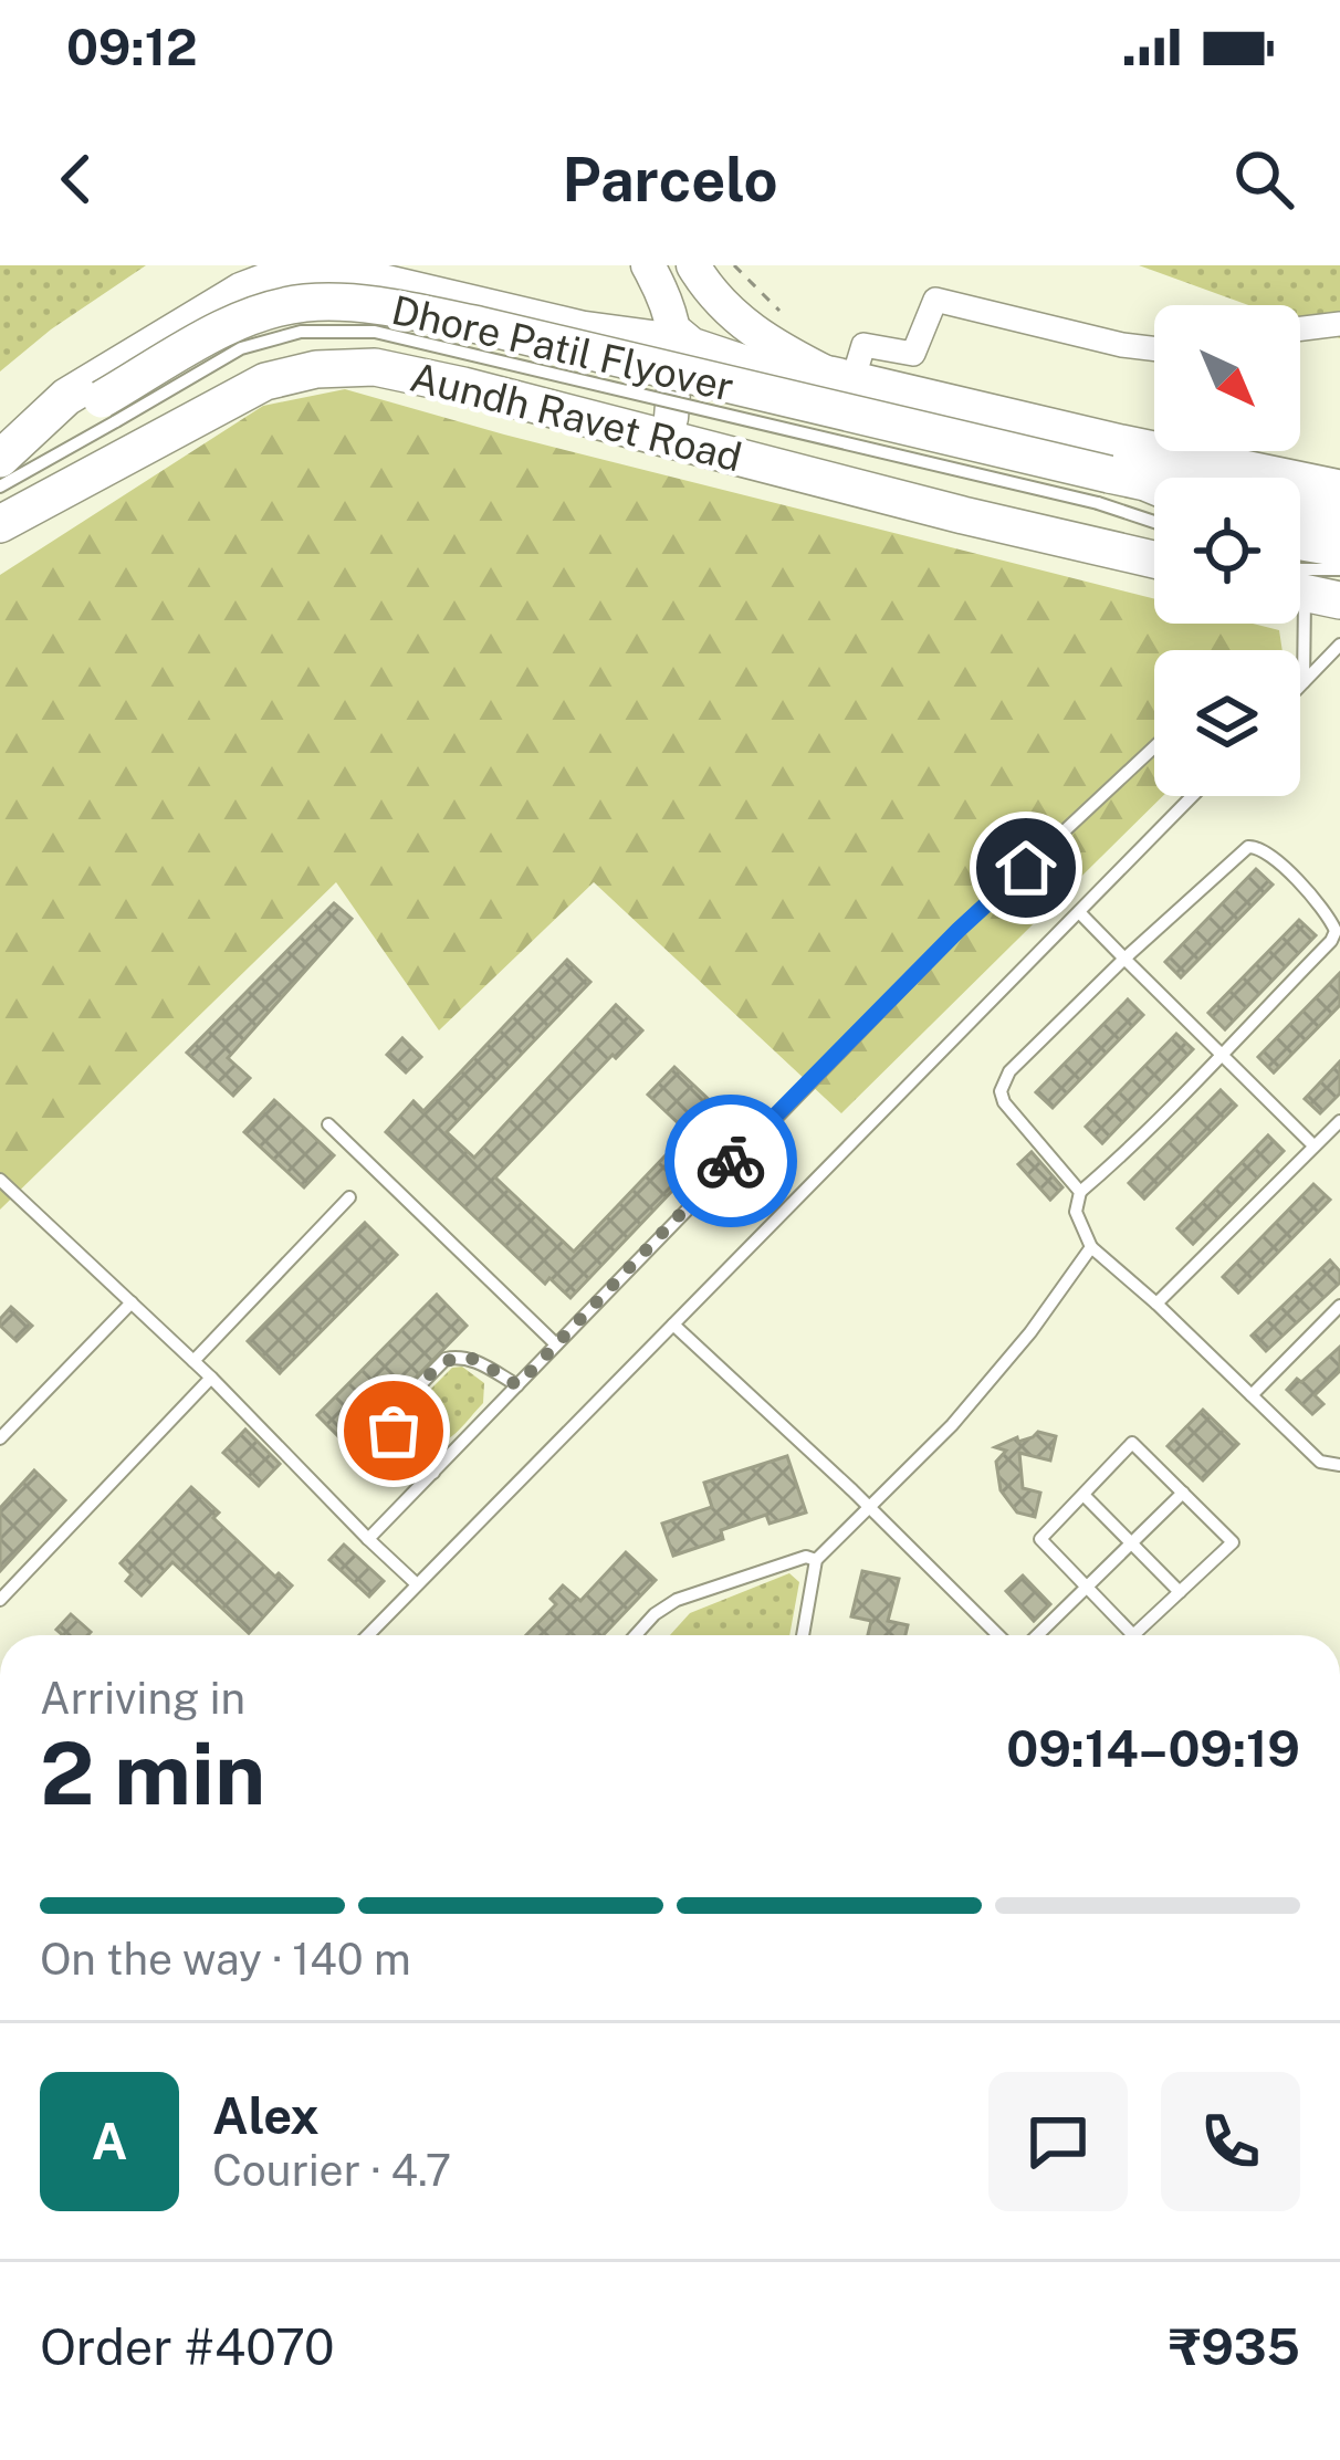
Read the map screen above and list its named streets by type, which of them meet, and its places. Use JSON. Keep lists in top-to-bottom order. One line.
{"streets":{"main road":["Dhore Patil Flyover","Aundh Ravet Road"]},"north":"bottom right","page":{"status":"09:12","header":"Parcelo","heading":["2 min","Arriving in","09:14–09:19"],"panel":["Alex","Courier · 4.7","Order #4070","₹935"],"bar":"On the way · 140 m","round":"A"}}
